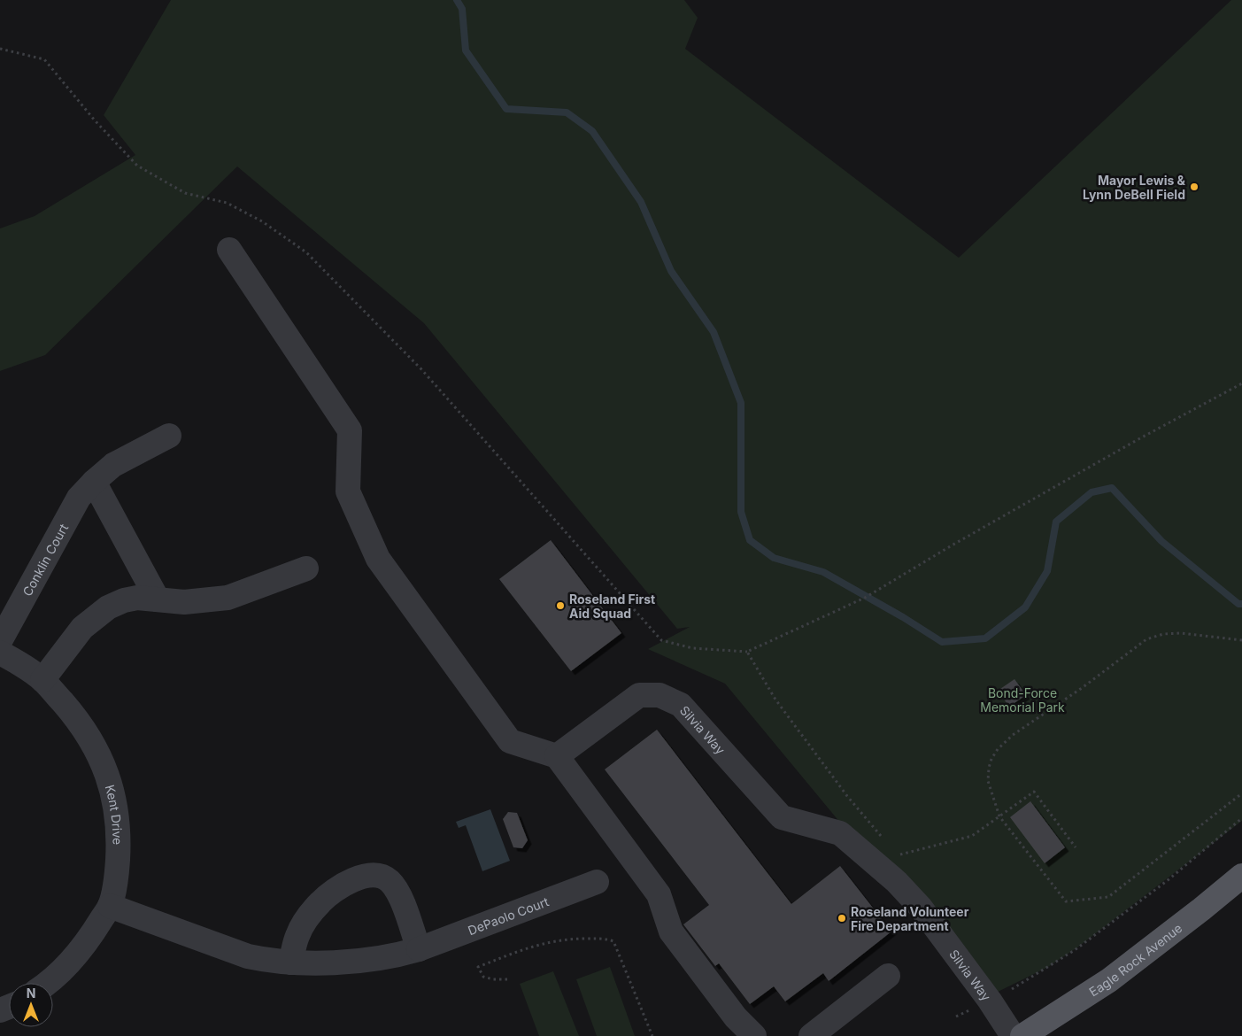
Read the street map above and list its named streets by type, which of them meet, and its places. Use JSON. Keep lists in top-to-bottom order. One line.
{"streets":{"main road":["Eagle Rock Avenue"],"street":["Conklin Court","Silvia Way","Kent Drive","DePaolo Court"]},"crossings":[["Kent Drive","DePaolo Court"]],"parks":["Bond-Force Memorial Park"],"places":["Mayor Lewis & Lynn DeBell Field","Roseland First Aid Squad","Roseland Volunteer Fire Department"],"north":"top"}
